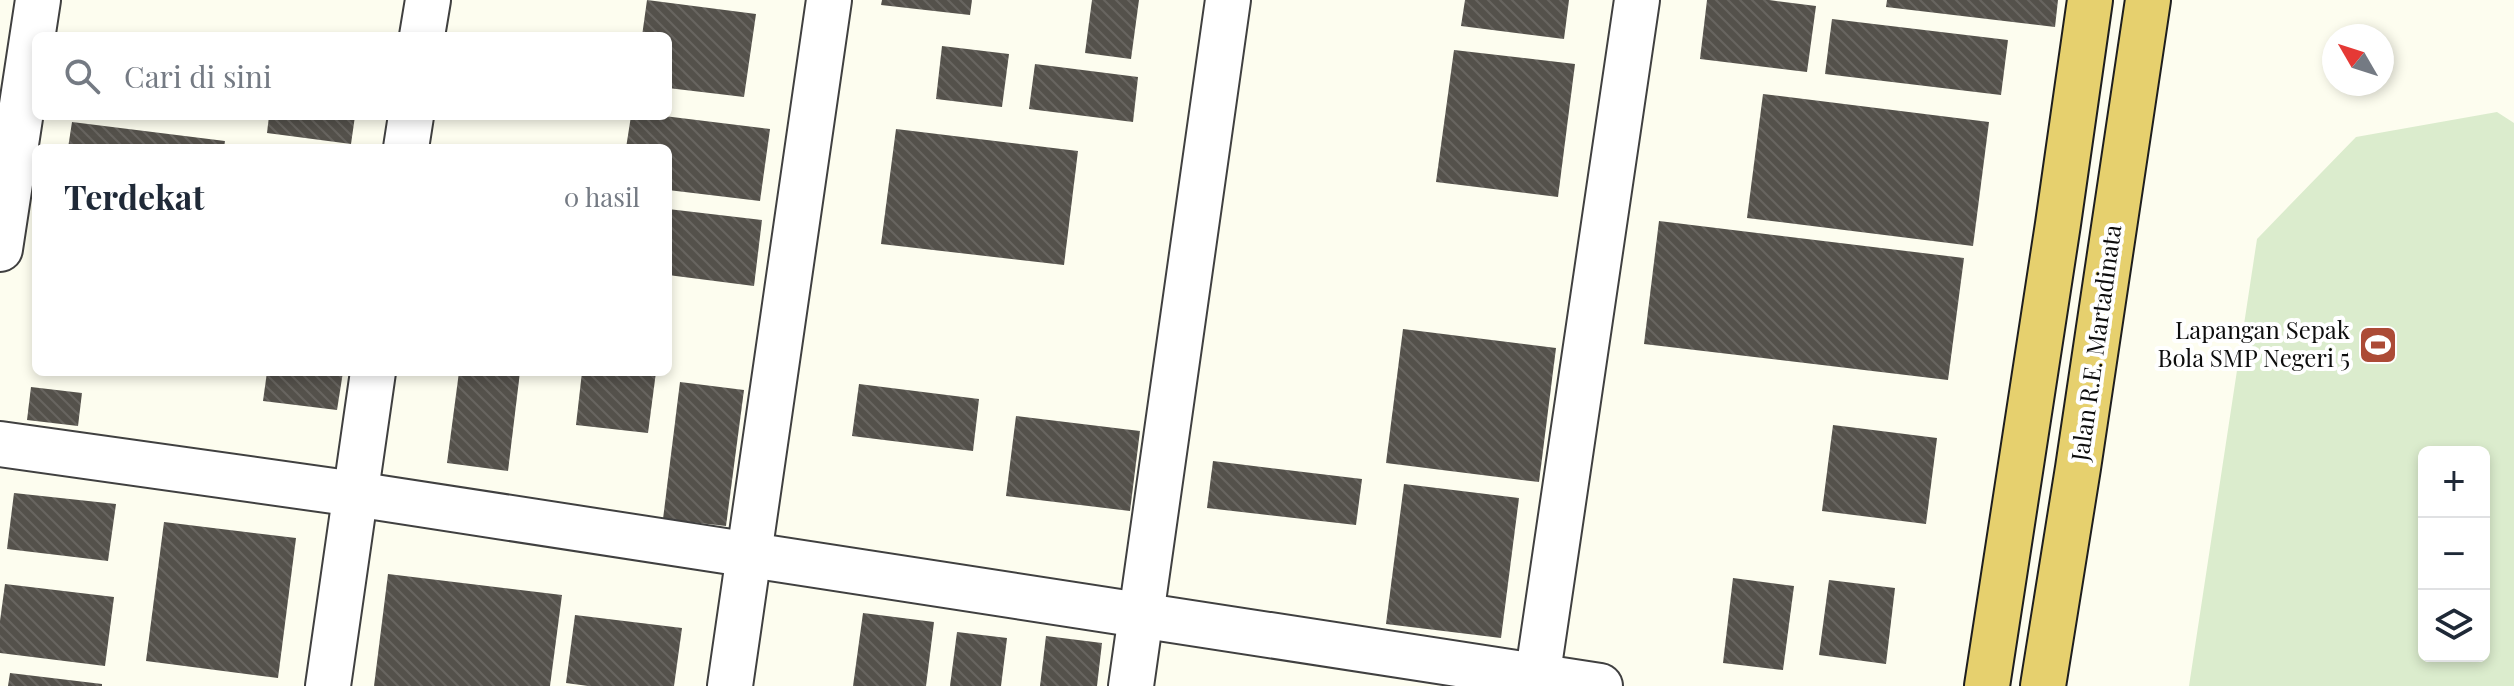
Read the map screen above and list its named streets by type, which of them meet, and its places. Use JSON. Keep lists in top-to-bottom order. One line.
{"streets":{"highway":["Jalan R.E. Martadinata"]},"places":{"sports":["Lapangan Sepak Bola SMP Negeri 5"]},"north":"top left","page":{"search":"Cari di sini","heading":["Terdekat","0 hasil"],"map_buttons":["+","−"]}}
